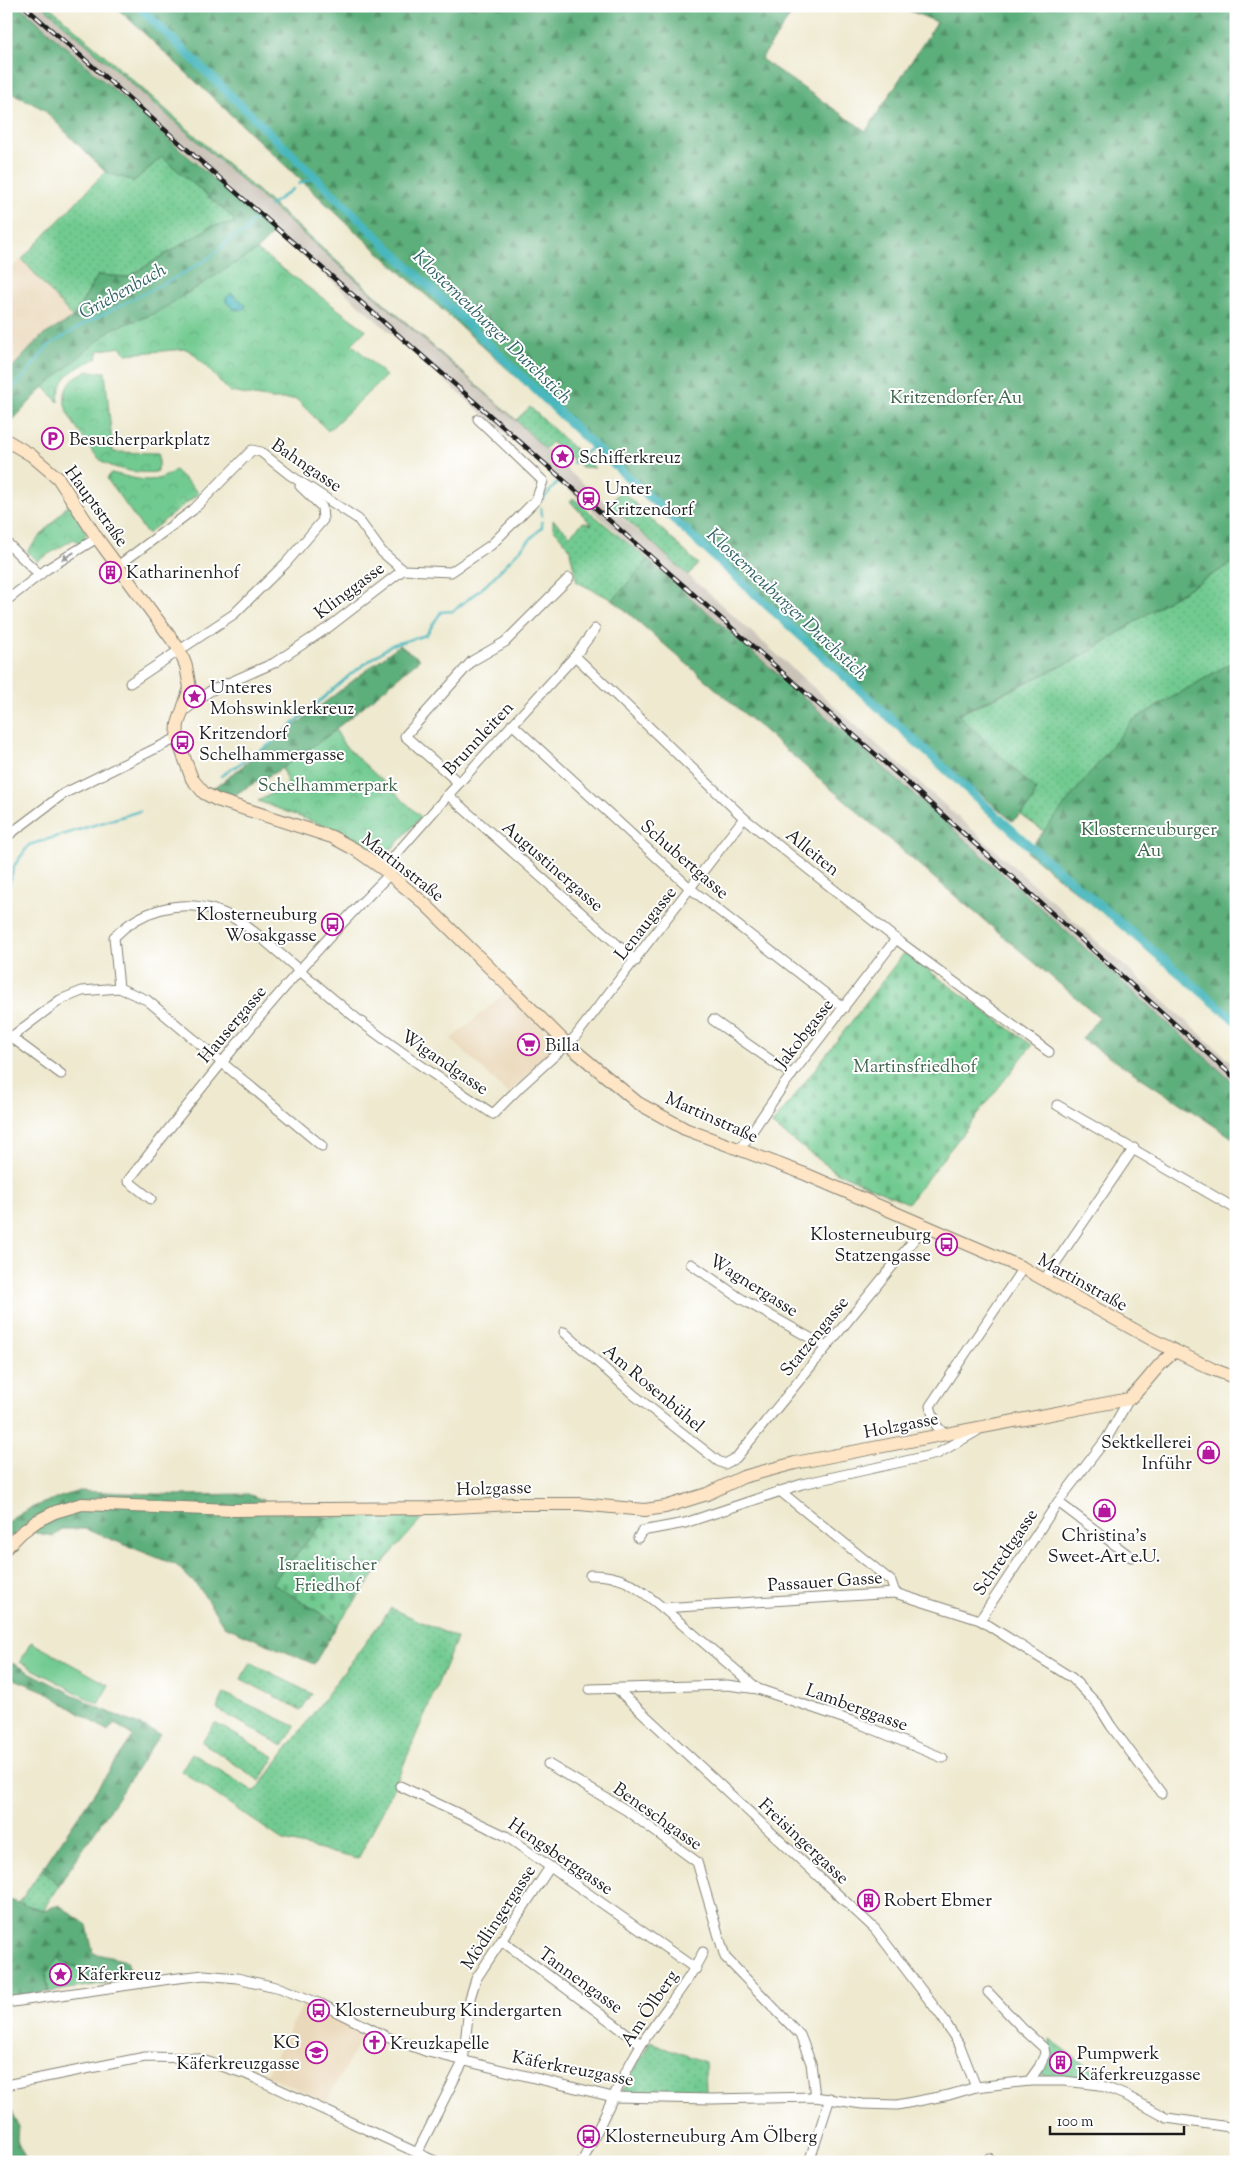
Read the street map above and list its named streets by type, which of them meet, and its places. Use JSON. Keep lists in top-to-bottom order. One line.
{"streets":{"main road":["Hauptstraße","Martinstraße","Holzgasse"],"street":["Bahngasse","Klinggasse","Brunnleiten","Alleiten","Schubertgasse","Augustinergasse","Lenaugasse","Hausergasse","Jakobgasse","Wigandgasse","Wagnergasse","Statzengasse","Am Rosenbühel","Schredtgasse","Passauer Gasse","Lamberggasse","Beneschgasse","Freisingergasse","Hengsberggasse","Mödlingergasse","Tannengasse","Am Ölberg","Käferkreuzgasse"]},"crossings":[["Bahngasse","Hauptstraße"],["Bahngasse","Klinggasse"],["Hauptstraße","Klinggasse"],["Hauptstraße","Martinstraße"],["Brunnleiten","Alleiten"],["Brunnleiten","Schubertgasse"],["Brunnleiten","Augustinergasse"],["Brunnleiten","Martinstraße"],["Brunnleiten","Hausergasse"],["Alleiten","Lenaugasse"],["Alleiten","Jakobgasse"],["Schubertgasse","Lenaugasse"],["Schubertgasse","Jakobgasse"],["Augustinergasse","Lenaugasse"],["Martinstraße","Lenaugasse"],["Martinstraße","Hausergasse"],["Martinstraße","Jakobgasse"],["Martinstraße","Wigandgasse"],["Martinstraße","Statzengasse"],["Lenaugasse","Wigandgasse"],["Hausergasse","Wigandgasse"],["Wagnergasse","Statzengasse"],["Statzengasse","Am Rosenbühel"],["Holzgasse","Schredtgasse"],["Holzgasse","Passauer Gasse"],["Beneschgasse","Käferkreuzgasse"],["Freisingergasse","Käferkreuzgasse"],["Hengsberggasse","Mödlingergasse"],["Hengsberggasse","Am Ölberg"],["Mödlingergasse","Tannengasse"],["Mödlingergasse","Käferkreuzgasse"],["Tannengasse","Am Ölberg"],["Am Ölberg","Käferkreuzgasse"]],"water":["Griebenbach","Klosterneuburger Durchstich"],"parks":["Kritzendorfer Au","Schelhammerpark","Klosterneuburger Au","Martinsfriedhof","Israelitischer Friedhof"],"places":{"parking":["Besucherparkplatz"],"place":["Schifferkreuz","Unteres Mohswinklerkreuz","Käferkreuz"],"station":["Unter Kritzendorf"],"building":["Katharinenhof","Robert Ebmer","Pumpwerk Käferkreuzgasse"],"bus stop":["Kritzendorf Schelhammergasse","Klosterneuburg Wosakgasse","Klosterneuburg Statzengasse","Klosterneuburg Kindergarten","Klosterneuburg Am Ölberg"],"supermarket":["Billa"],"shop":["Sektkellerei Inführ","Christina's Sweet-Art e.U."],"church":["Kreuzkapelle"],"school or university":["KG Käferkreuzgasse"]},"scale_bar":"100 m"}
